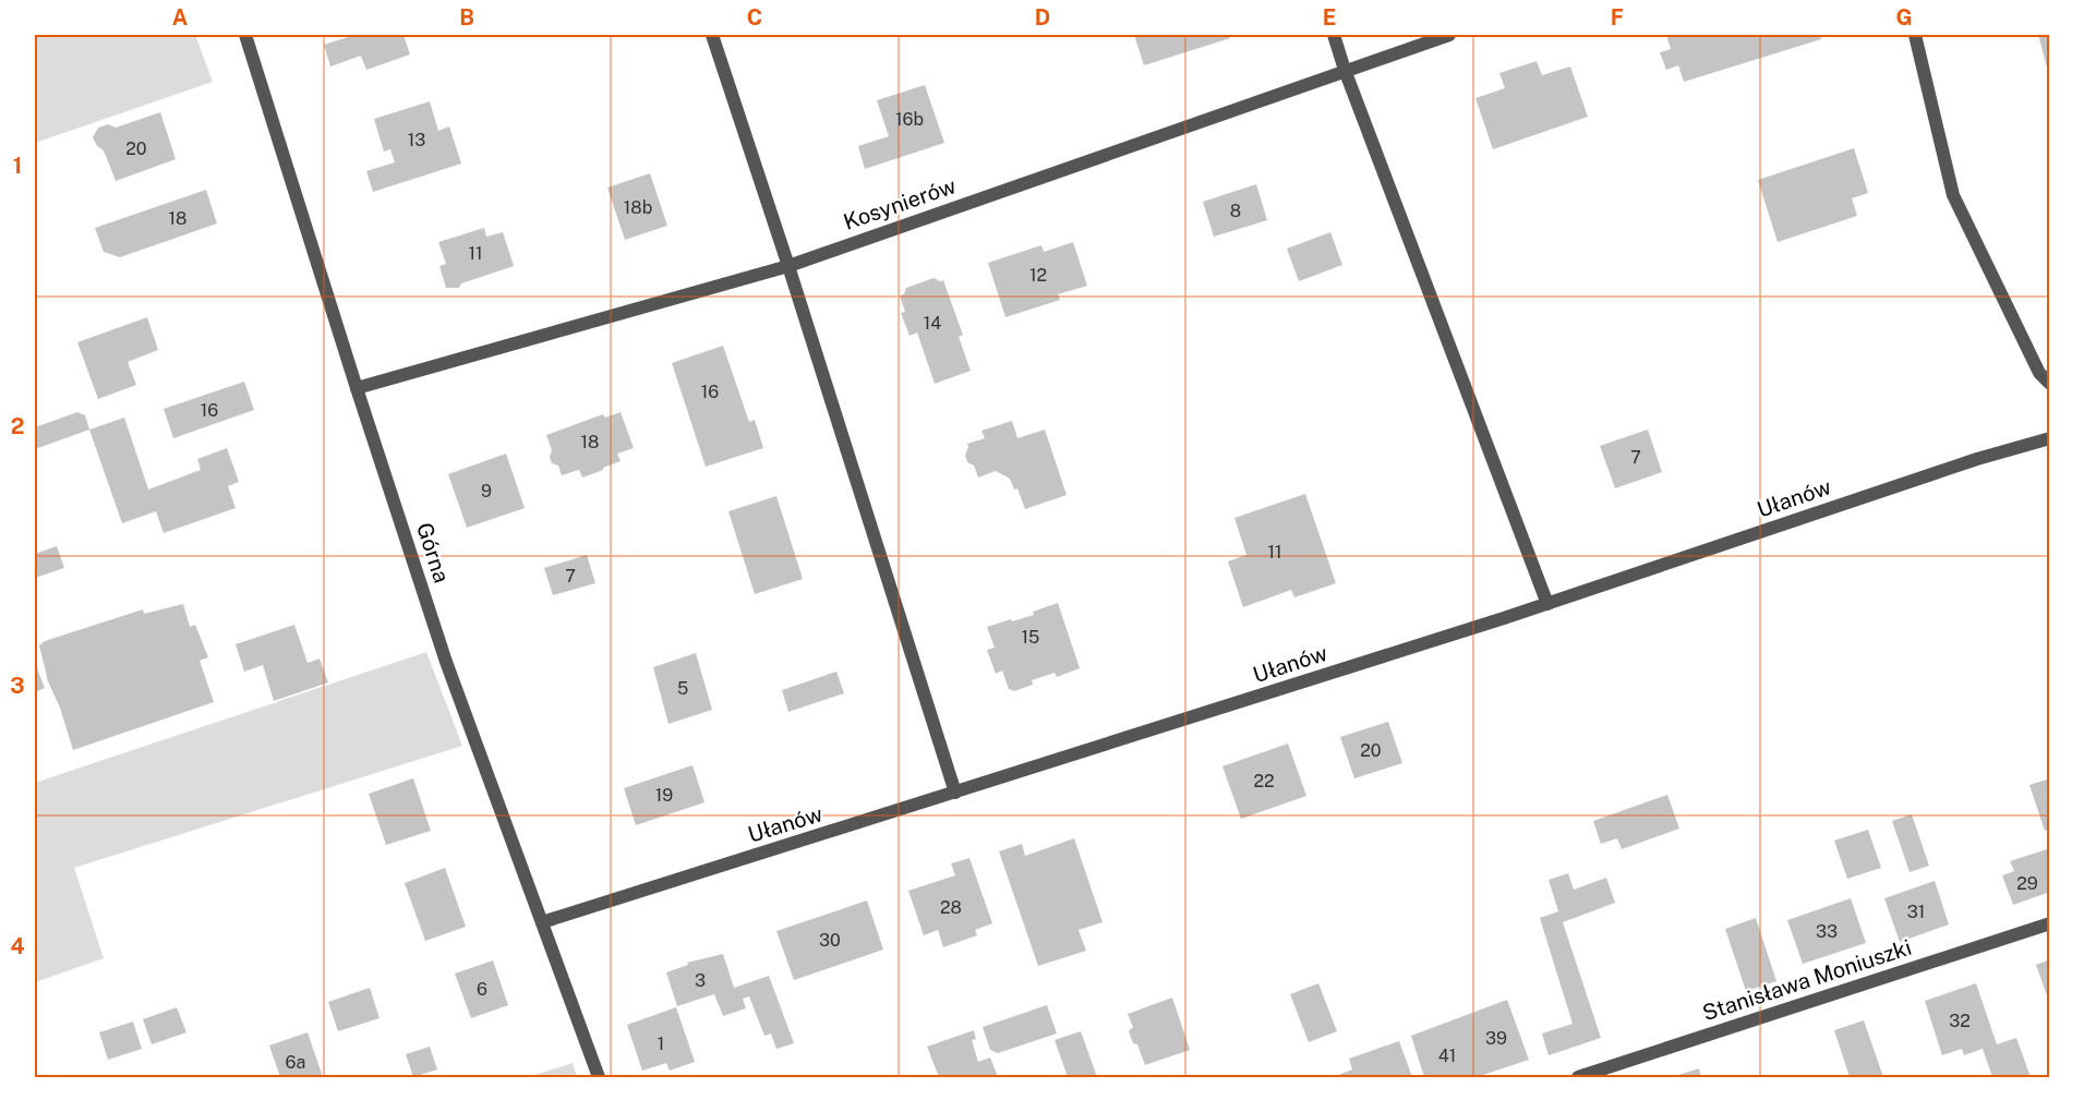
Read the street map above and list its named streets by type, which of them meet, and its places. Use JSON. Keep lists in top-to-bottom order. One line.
{"streets":{"street":["Kosynierów","Ułanów","Górna","Stanisława Moniuszki"]},"crossings":[["Kosynierów","Górna"],["Ułanów","Górna"]],"house_numbers":["16b","13","20","18b","8","18","11","12","14","16","16","18","7","9","11","7","15","5","20","22","19","29","28","31","33","30","3","6","32","39","1","41","6a"],"grid":{"columns":["A","B","C","D","E","F","G"],"rows":["1","2","3","4"]}}
